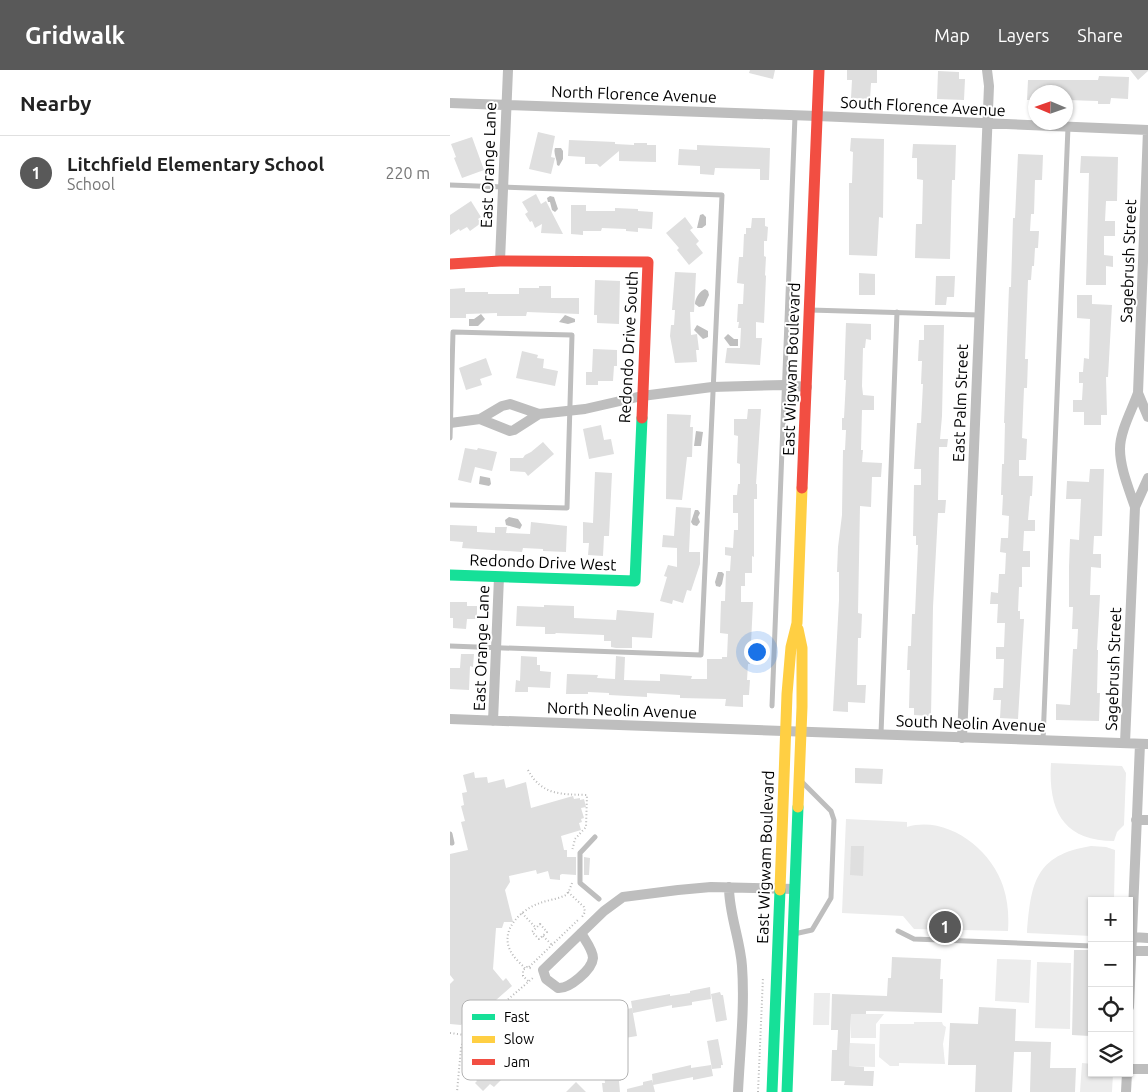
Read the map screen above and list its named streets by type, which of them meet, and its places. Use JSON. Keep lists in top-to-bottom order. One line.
{"streets":{"street":["North Florence Avenue","South Florence Avenue","East Orange Lane","Sagebrush Street","Redondo Drive South","East Wigwam Boulevard","East Palm Street","Redondo Drive West","North Neolin Avenue","South Neolin Avenue"]},"crossings":[["North Florence Avenue","South Florence Avenue"],["North Florence Avenue","East Orange Lane"],["North Florence Avenue","East Wigwam Boulevard"],["South Florence Avenue","Sagebrush Street"],["South Florence Avenue","East Wigwam Boulevard"],["South Florence Avenue","East Palm Street"],["East Orange Lane","Redondo Drive South"],["East Orange Lane","Redondo Drive West"],["East Orange Lane","North Neolin Avenue"],["Sagebrush Street","South Neolin Avenue"],["Redondo Drive South","Redondo Drive West"],["East Wigwam Boulevard","North Neolin Avenue"],["East Wigwam Boulevard","South Neolin Avenue"],["East Palm Street","South Neolin Avenue"],["North Neolin Avenue","South Neolin Avenue"]],"legend":["Fast","Slow","Jam"],"north":"left","page":{"header":"Gridwalk","nav":["Map","Layers","Share"],"heading":"Nearby","list":[{"mark":"1","name":"Litchfield Elementary School","note":"School","value":"220 m"}],"map_buttons":["+","−"],"pins":"1"}}
